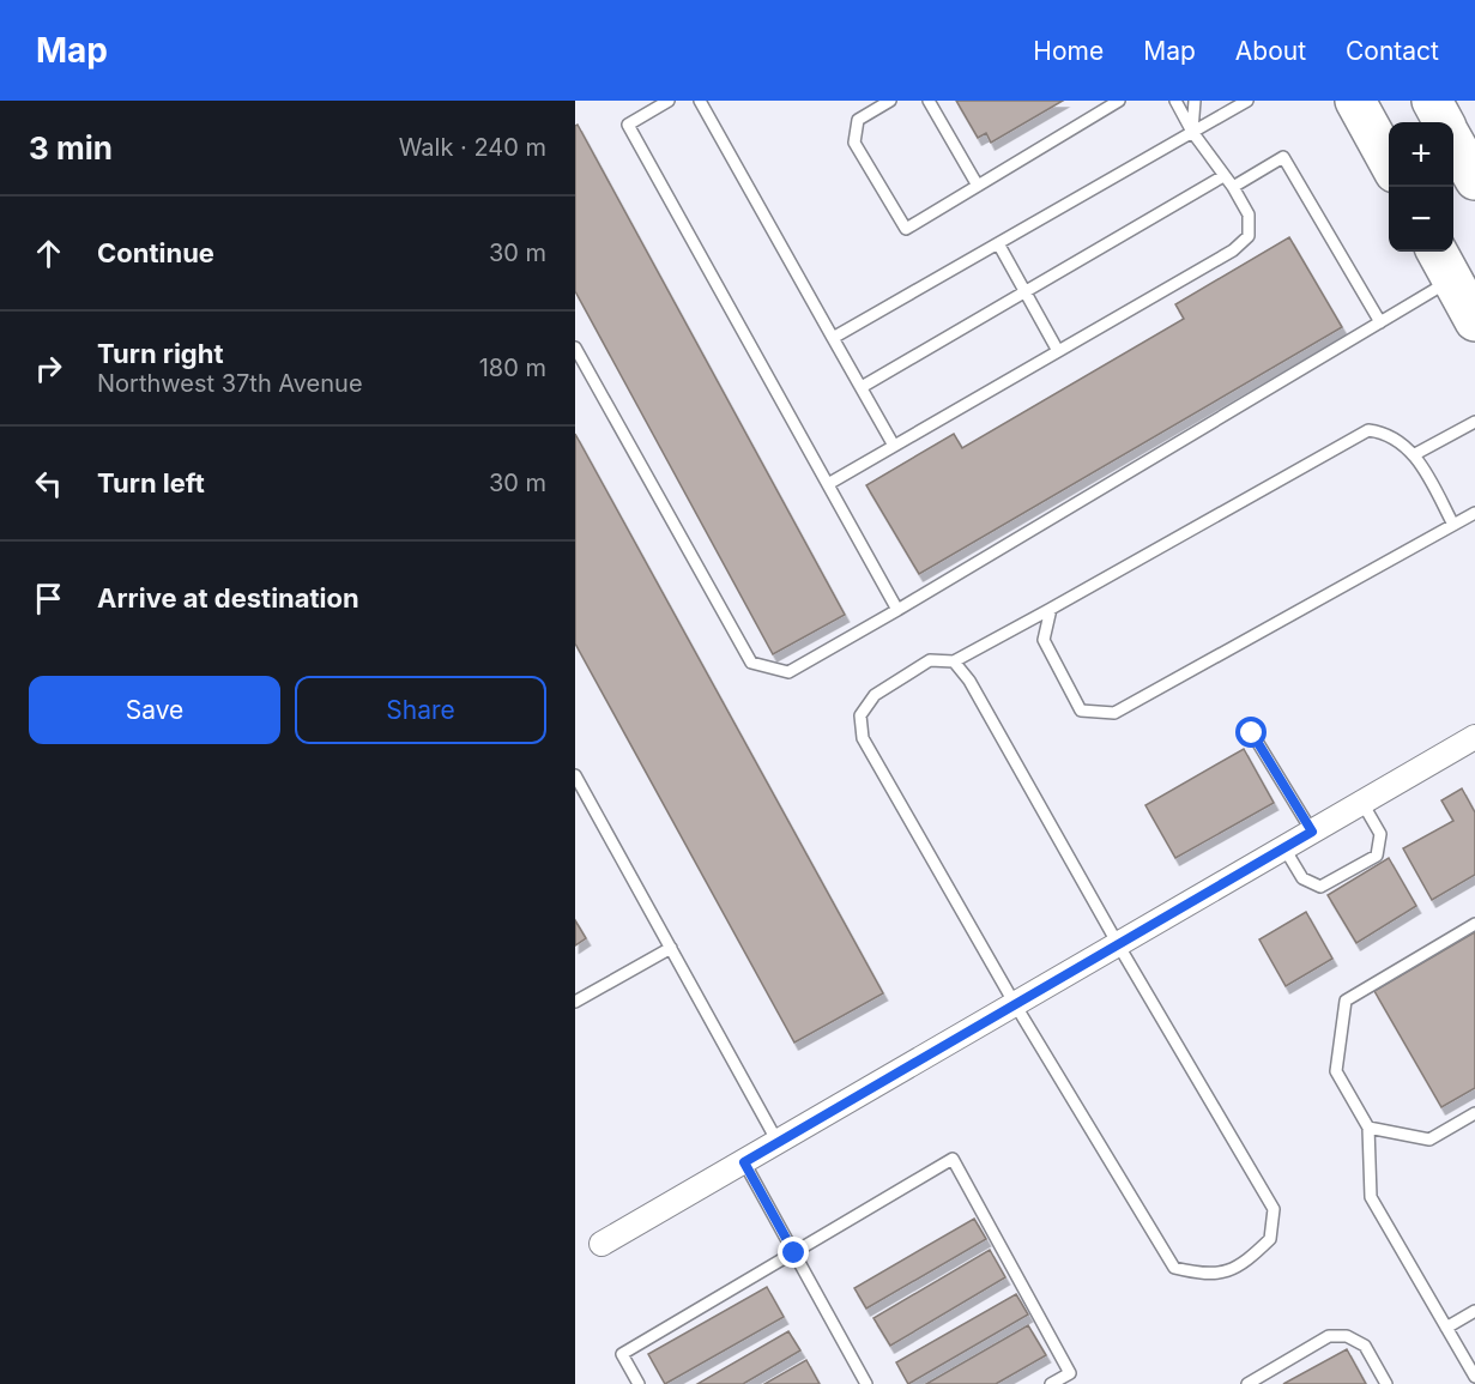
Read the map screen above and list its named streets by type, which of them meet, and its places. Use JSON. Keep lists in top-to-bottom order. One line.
{"page":{"header":"Map","nav":["Home","Map","About","Contact"],"heading":["3 min","Walk · 240 m"],"map_buttons":["+","−"],"list":[["Continue","30 m"],["Turn right","Northwest 37th Avenue","180 m"],["Turn left","30 m"],"Arrive at destination"],"buttons":["Save","Share"]}}
